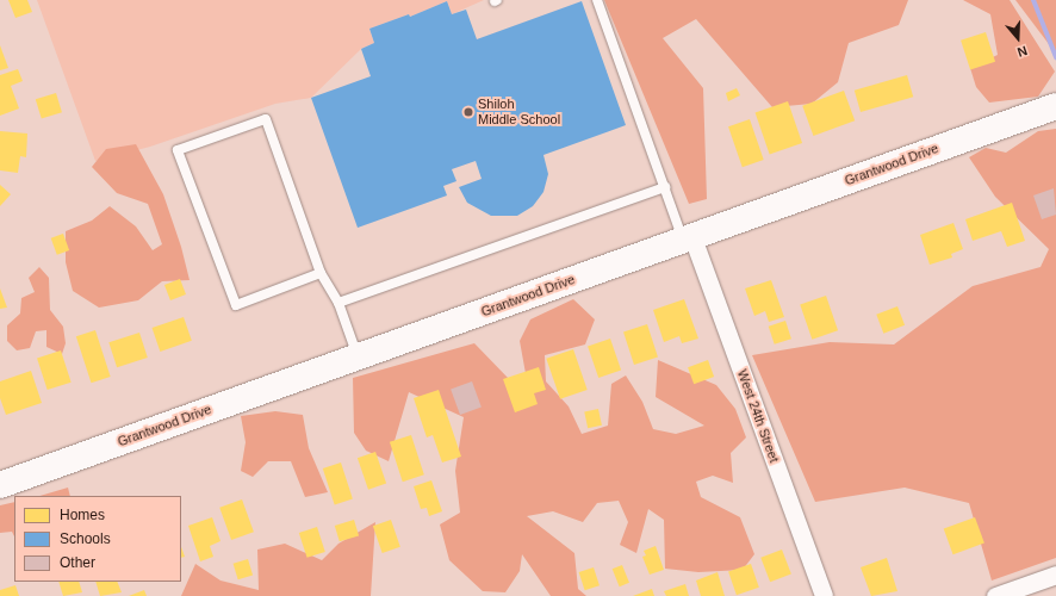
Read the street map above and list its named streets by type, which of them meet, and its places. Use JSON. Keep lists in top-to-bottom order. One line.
{"streets":{"street":["Grantwood Drive","West 24th Street"]},"crossings":[["Grantwood Drive","West 24th Street"]],"places":["Shiloh Middle School"],"legend":["Homes","Schools","Other"],"north":"bottom"}
